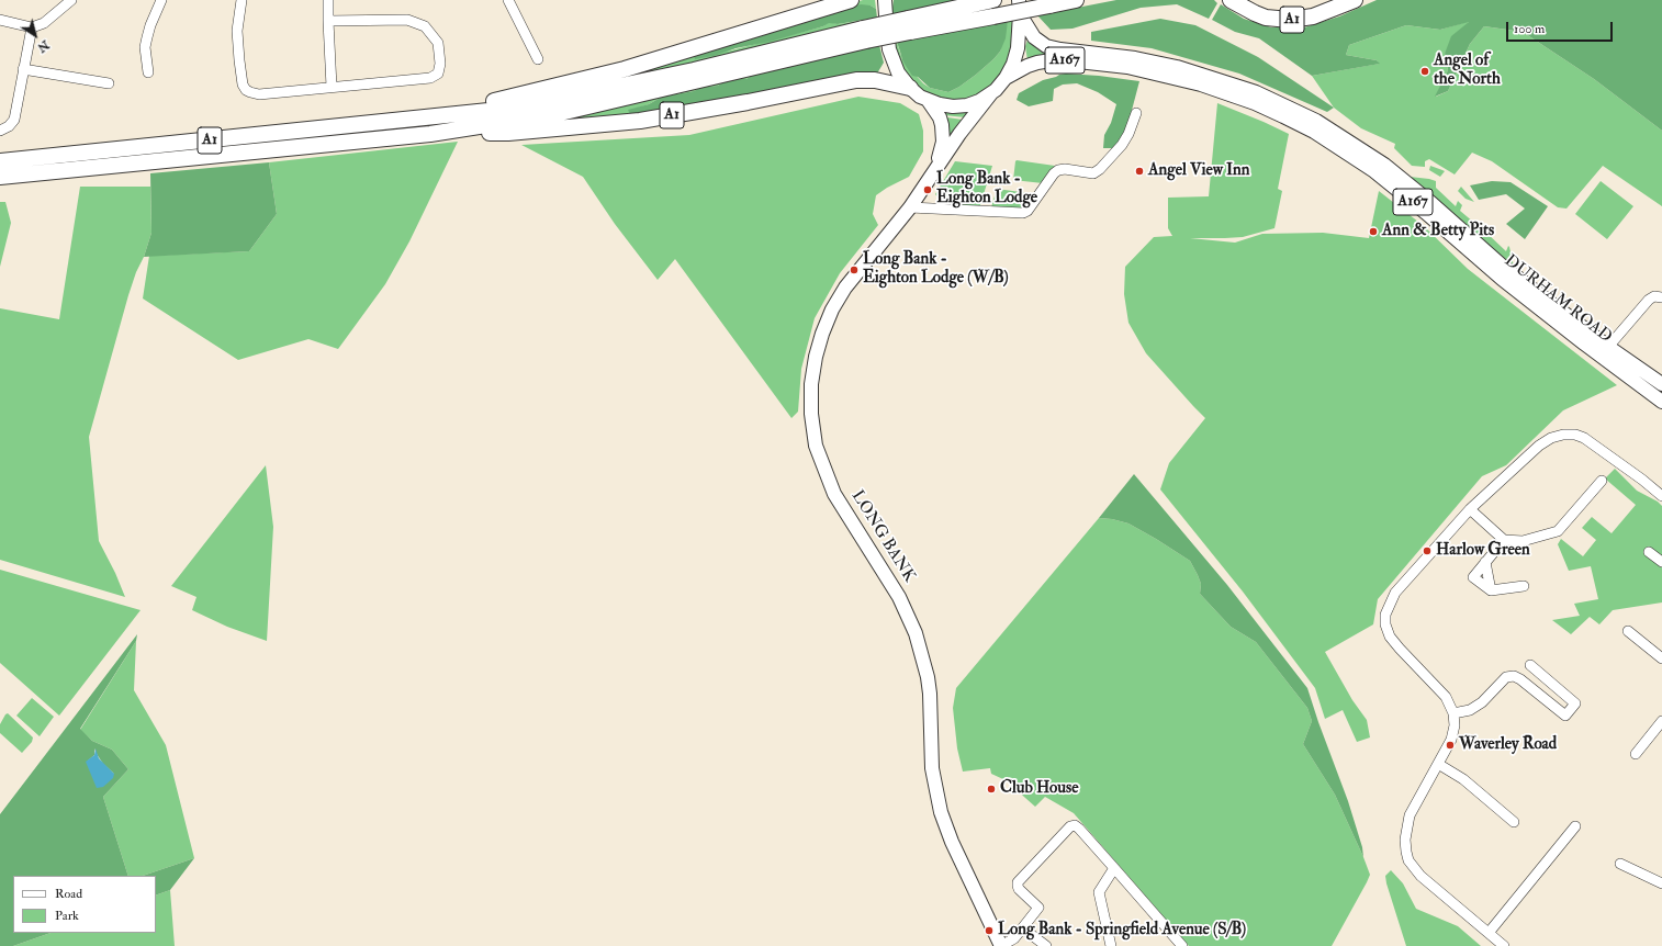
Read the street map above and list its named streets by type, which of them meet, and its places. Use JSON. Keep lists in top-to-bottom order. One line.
{"streets":{"highway":["A1"],"main road":["A167","DURHAM ROAD","LONG BANK"]},"crossings":[["A1","A167"],["A167","DURHAM ROAD"],["A167","LONG BANK"]],"places":["Angel of the North","Angel View Inn","Long Bank - Eighton Lodge","Ann & Betty Pits","Long Bank - Eighton Lodge (W/B)","Harlow Green","Waverley Road","Club House","Long Bank - Springfield Avenue (S/B)"],"legend":["Road","Park"],"scale_bar":"100 m","north":"bottom right"}
